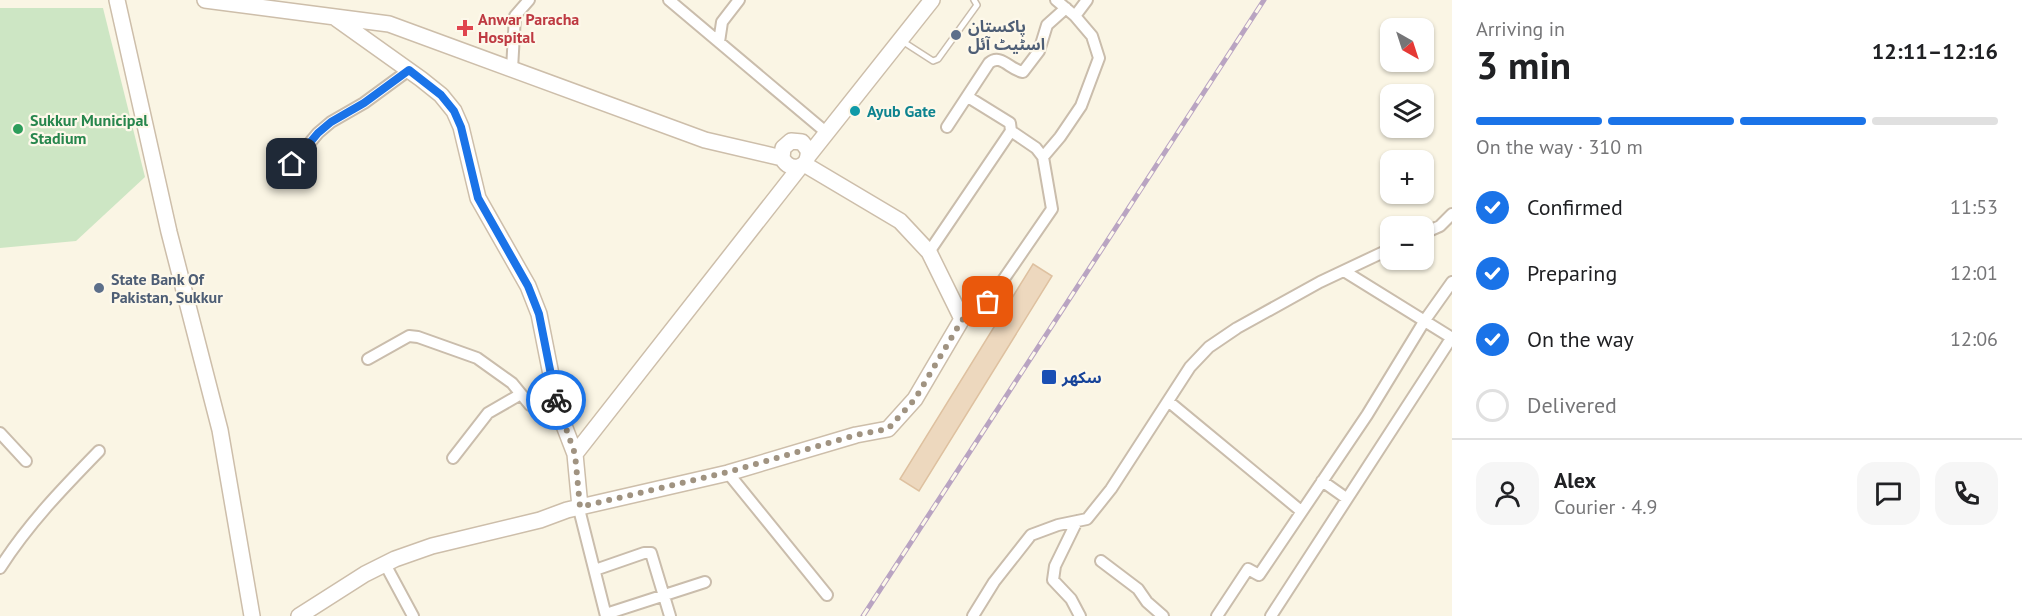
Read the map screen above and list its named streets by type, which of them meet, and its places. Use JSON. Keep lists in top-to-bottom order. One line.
{"places":{"health":["Anwar Paracha Hospital"],"other":["پاکستان اسٹیٹ آئل","Ayub Gate","Sukkur Municipal Stadium","State Bank Of Pakistan, Sukkur"],"transit":["سكهر"]},"north":"bottom right","page":{"heading":["3 min","Arriving in","12:11–12:16"],"panel":["Alex","Courier · 4.9"],"map_buttons":["+","−"],"bar":"On the way · 310 m","list":[["Confirmed","11:53"],["Preparing","12:01"],["On the way","12:06"],"Delivered"]}}
